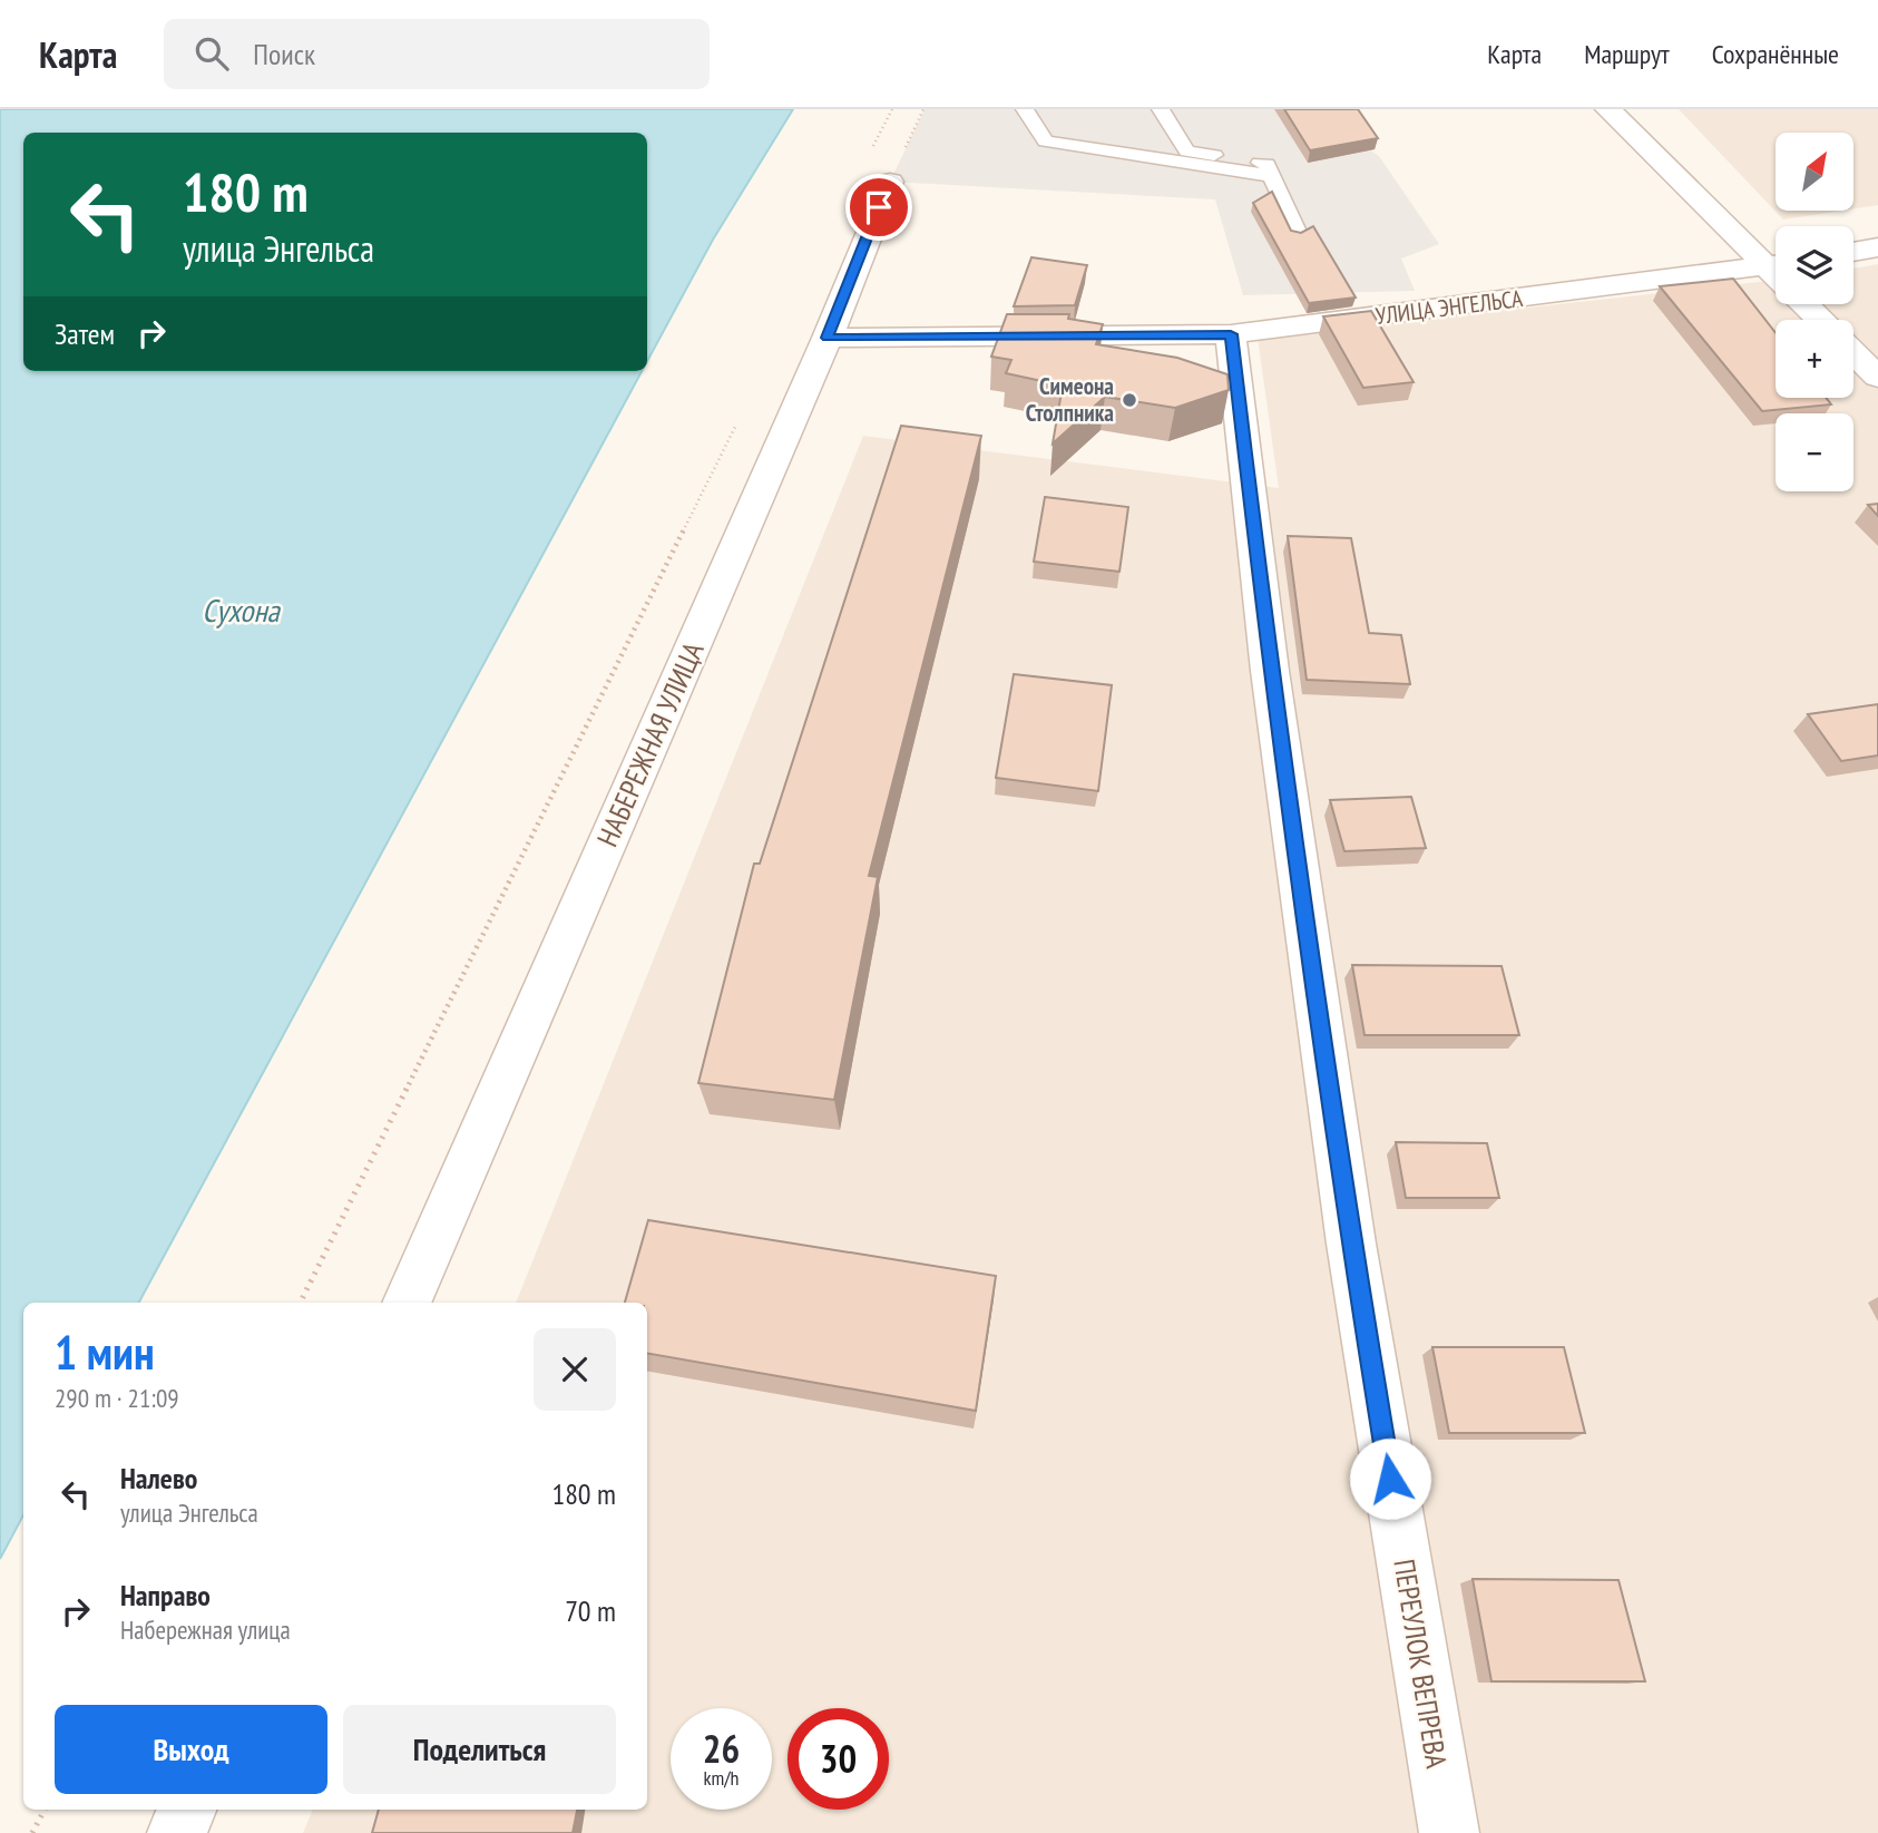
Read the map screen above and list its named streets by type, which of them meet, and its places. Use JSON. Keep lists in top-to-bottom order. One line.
{"streets":{"street":["УЛИЦА ЭНГЕЛЬСА","НАБЕРЕЖНАЯ УЛИЦА","ПЕРЕУЛОК ВЕПРЕВА"]},"crossings":[["УЛИЦА ЭНГЕЛЬСА","НАБЕРЕЖНАЯ УЛИЦА"],["УЛИЦА ЭНГЕЛЬСА","ПЕРЕУЛОК ВЕПРЕВА"]],"water":["Сухона"],"places":["Симеона Столпника"],"north":"top right","page":{"header":"Карта","search":"Поиск","nav":["Карта","Маршрут","Сохранённые"],"map_buttons":["+","−"],"turn":["180 m","улица Энгельса"],"then":"Затем","heading":["1 мин","290 m · 21:09"],"list":[{"name":"Налево","note":"улица Энгельса","value":"180 m"},{"name":"Направо","note":"Набережная улица","value":"70 m"}],"buttons":["Выход","Поделиться"],"speed":"26 km/h","limit":"30"}}
